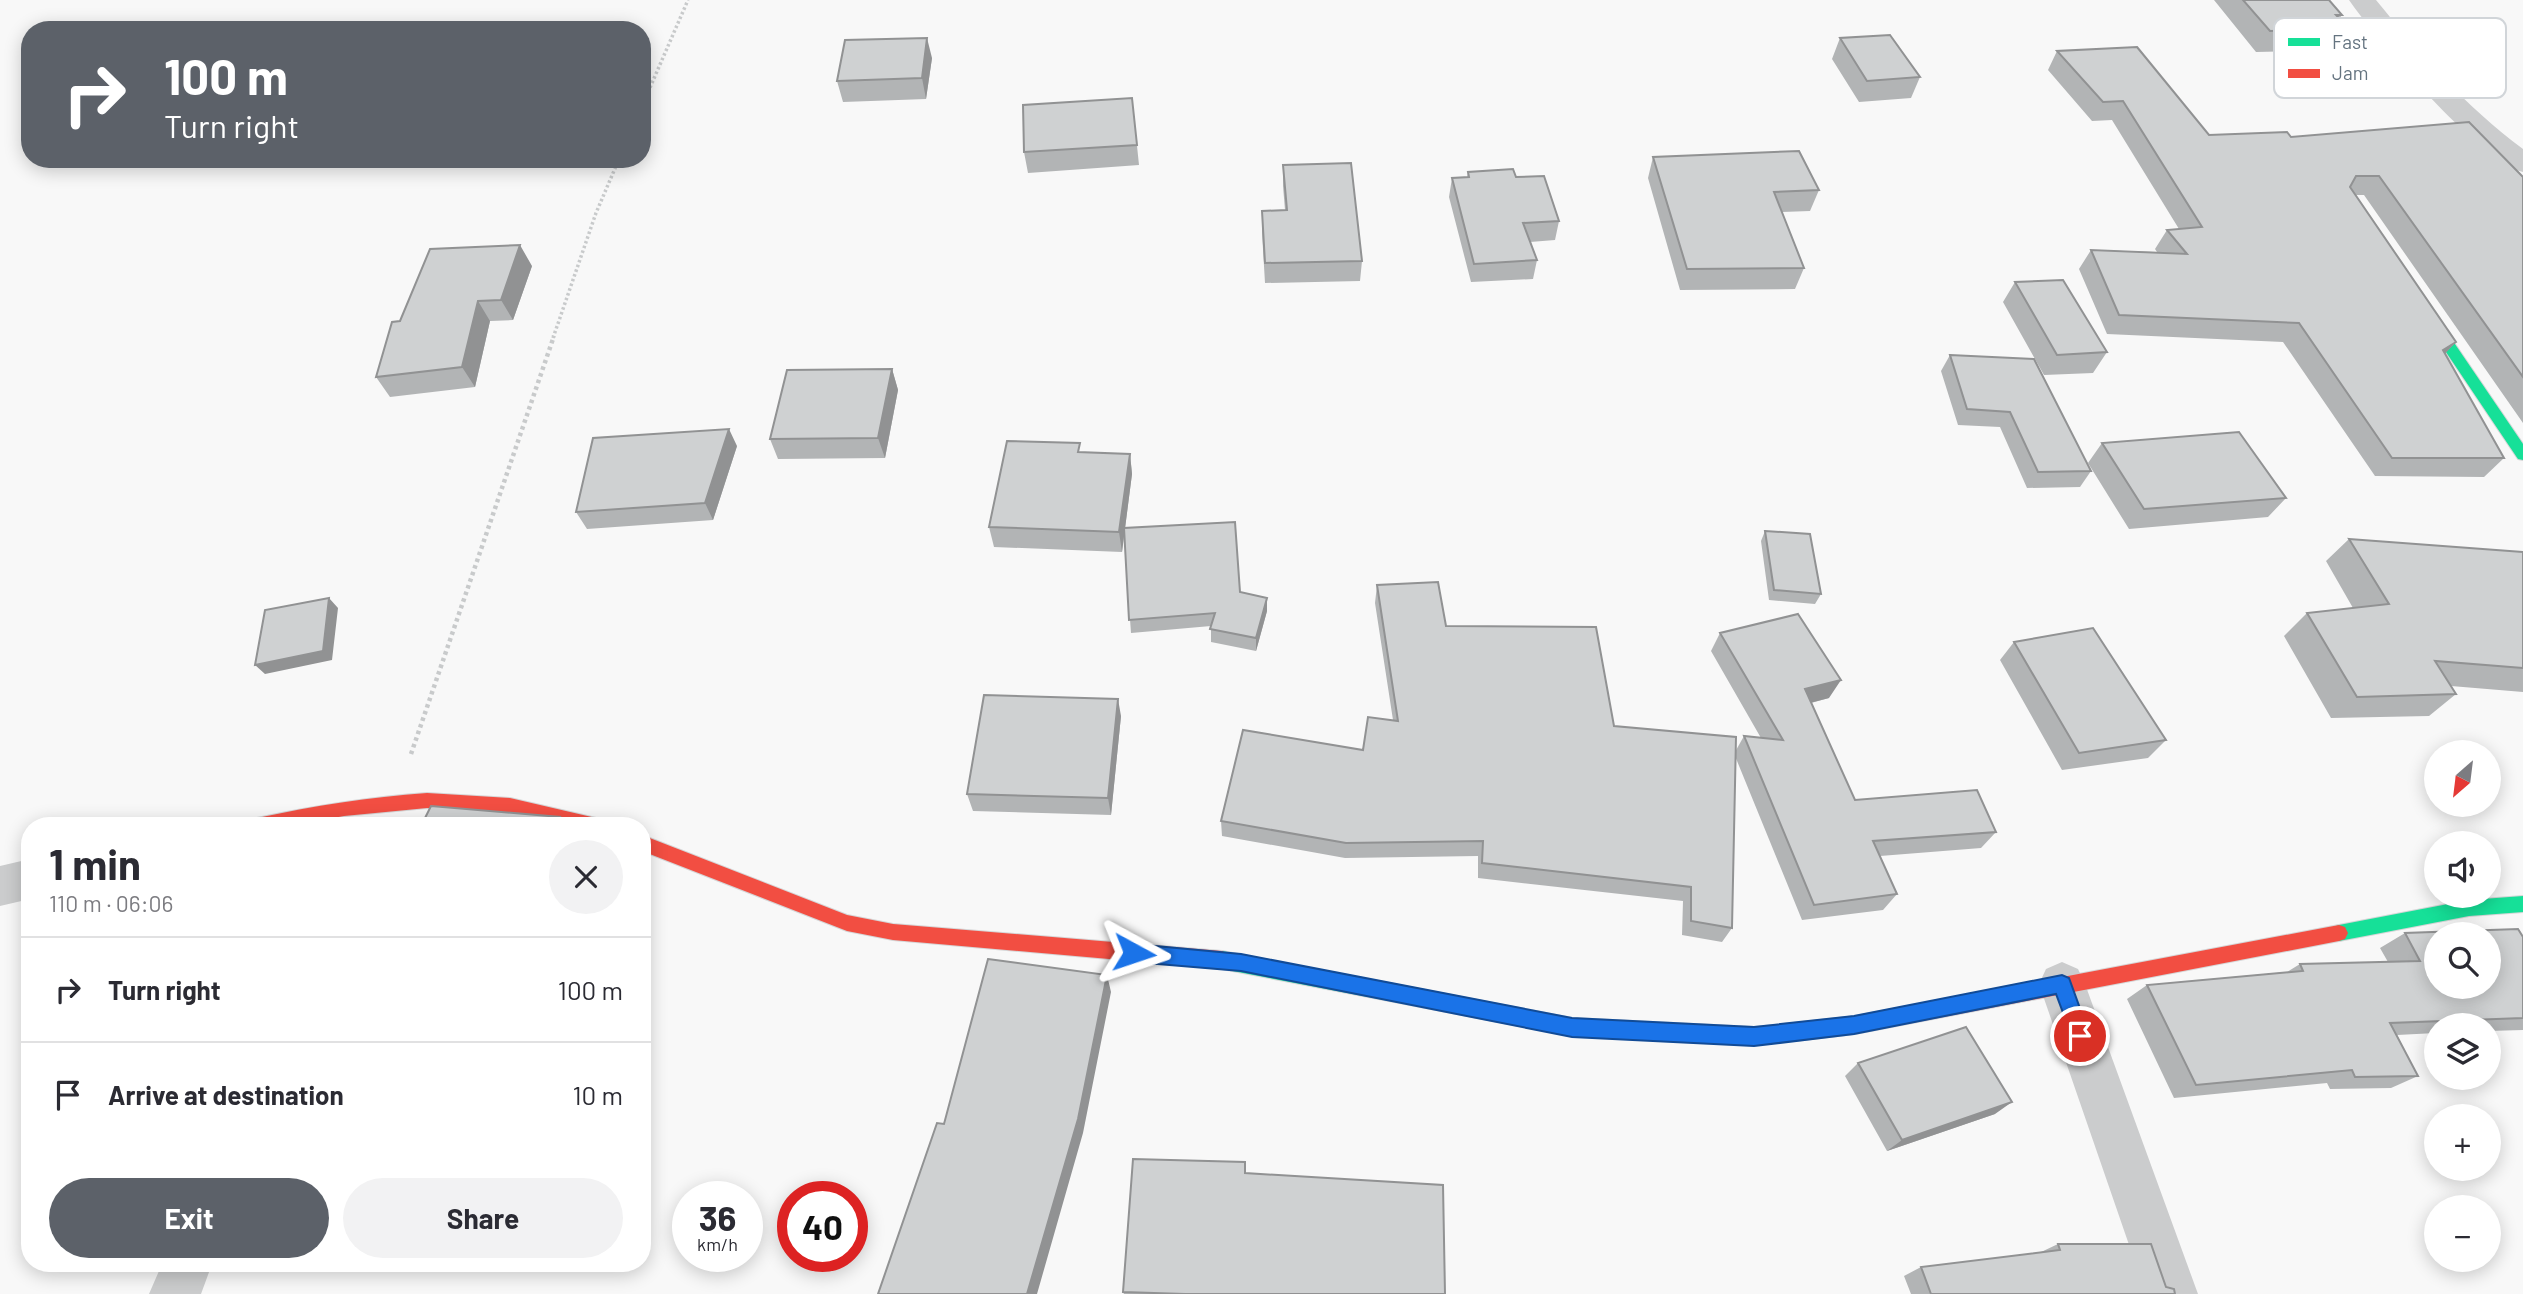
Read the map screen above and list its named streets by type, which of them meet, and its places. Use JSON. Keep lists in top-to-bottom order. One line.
{"legend":["Fast","Jam"],"north":"bottom left","page":{"turn":["100 m","Turn right"],"map_buttons":["+","−"],"heading":["1 min","110 m · 06:06"],"list":[{"name":"Turn right","value":"100 m"},{"name":"Arrive at destination","value":"10 m"}],"buttons":["Exit","Share"],"speed":"36 km/h","limit":"40"}}
